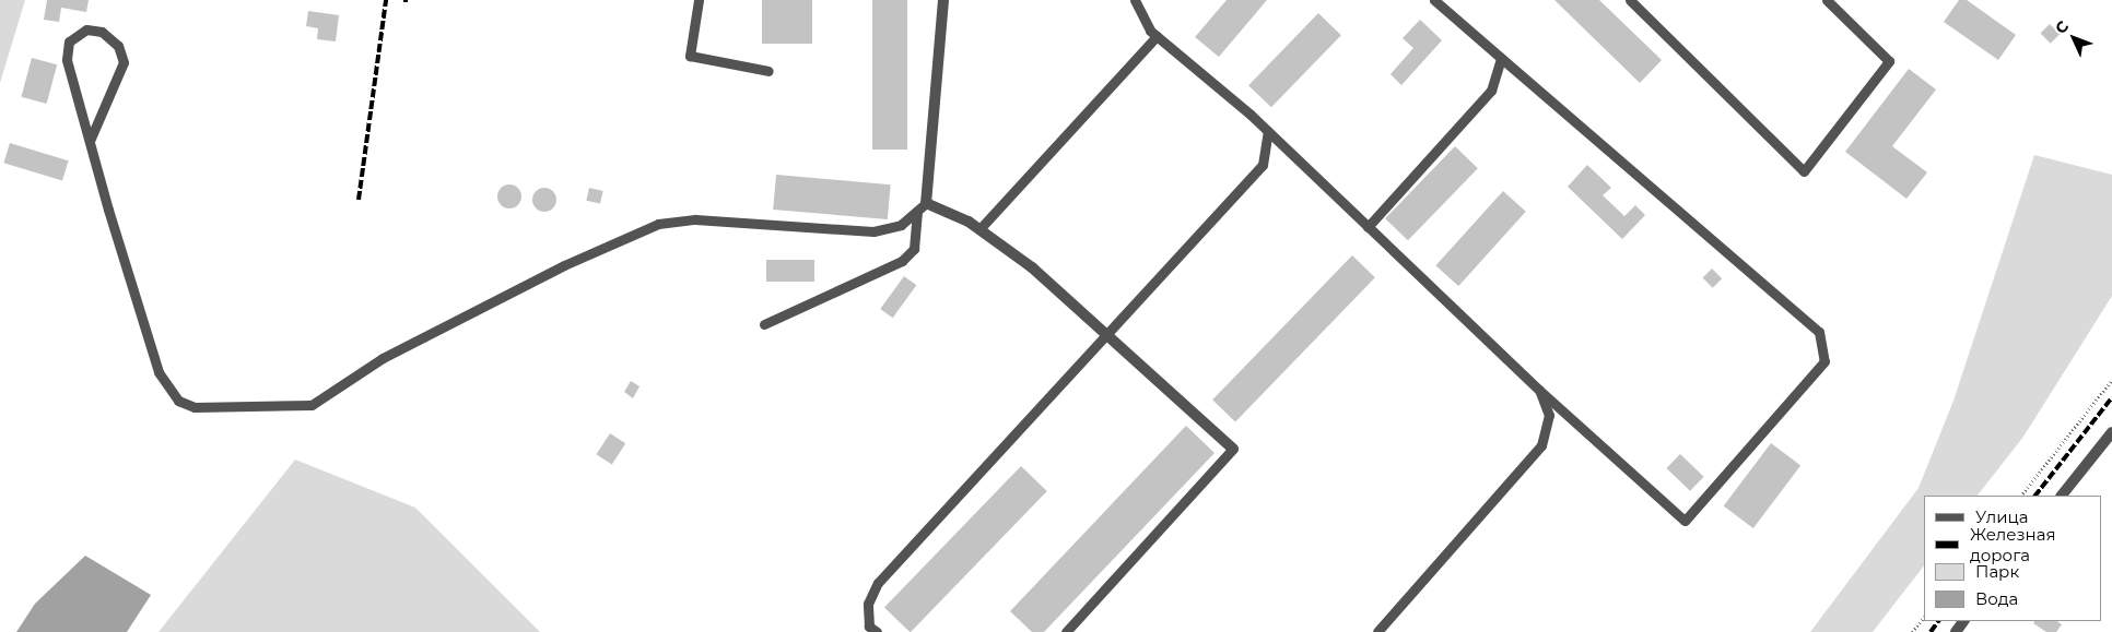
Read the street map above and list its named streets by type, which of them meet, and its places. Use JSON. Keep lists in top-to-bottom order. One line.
{"legend":["Улица","Железная дорога","Парк","Вода"],"north":"top left"}
